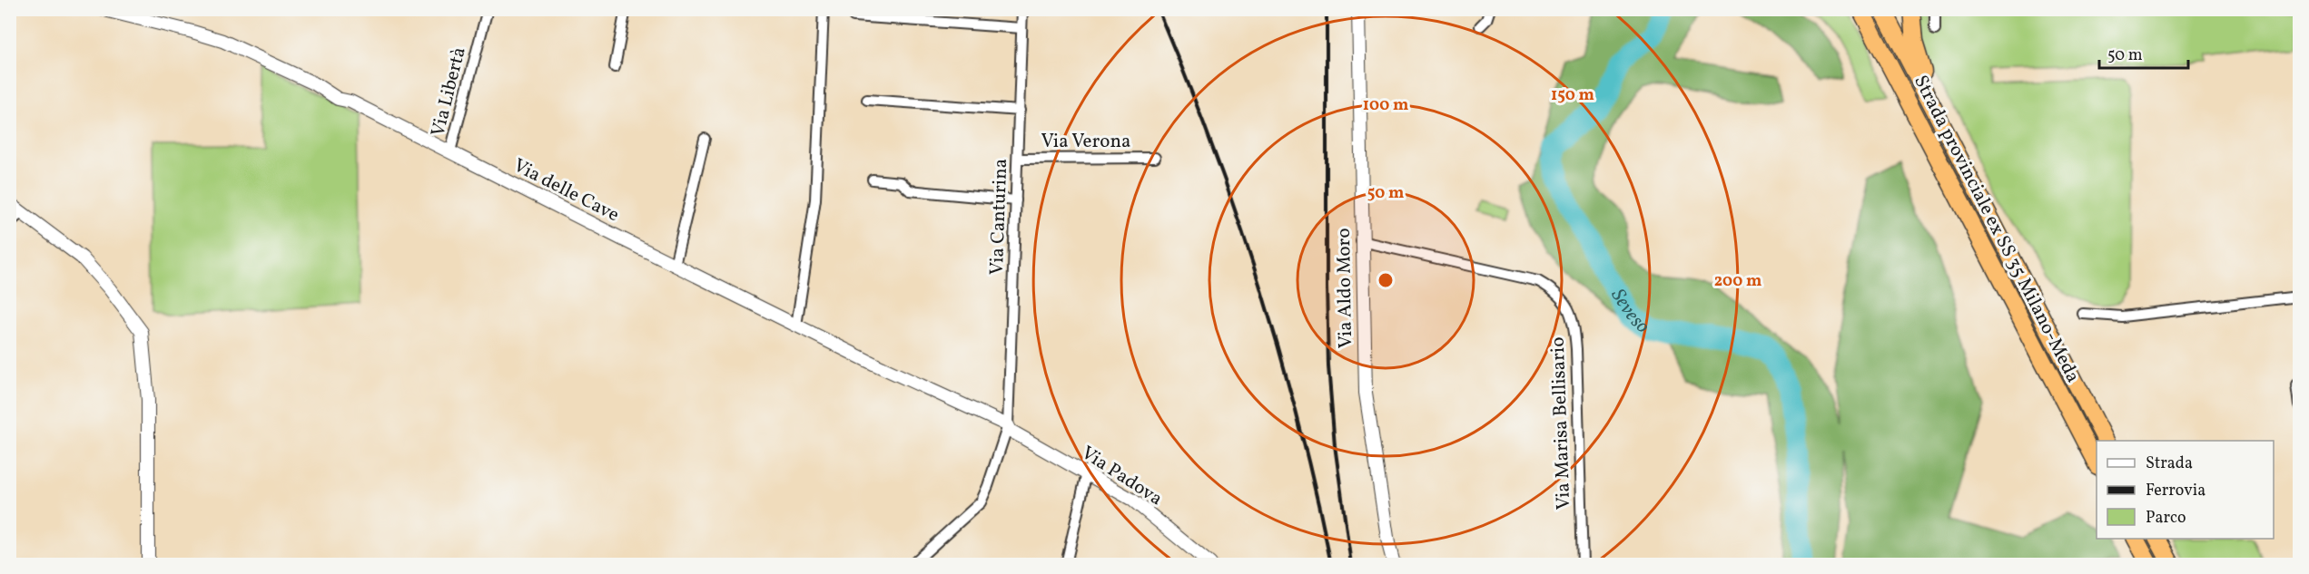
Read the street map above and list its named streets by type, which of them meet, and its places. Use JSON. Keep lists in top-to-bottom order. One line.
{"streets":{"highway":["Strada provinciale ex SS 35 Milano-Meda"],"street":["Via Libertà","Via Verona","Via delle Cave","Via Canturina","Via Aldo Moro","Via Marisa Bellisario","Via Padova"]},"crossings":[["Via Libertà","Via delle Cave"],["Via Verona","Via Canturina"],["Via delle Cave","Via Canturina"],["Via delle Cave","Via Padova"],["Via Canturina","Via Padova"],["Via Aldo Moro","Via Marisa Bellisario"]],"water":["Seveso"],"legend":["Strada","Ferrovia","Parco"],"scale_bar":"50 m","rings":["150 m","100 m","50 m","200 m"]}
